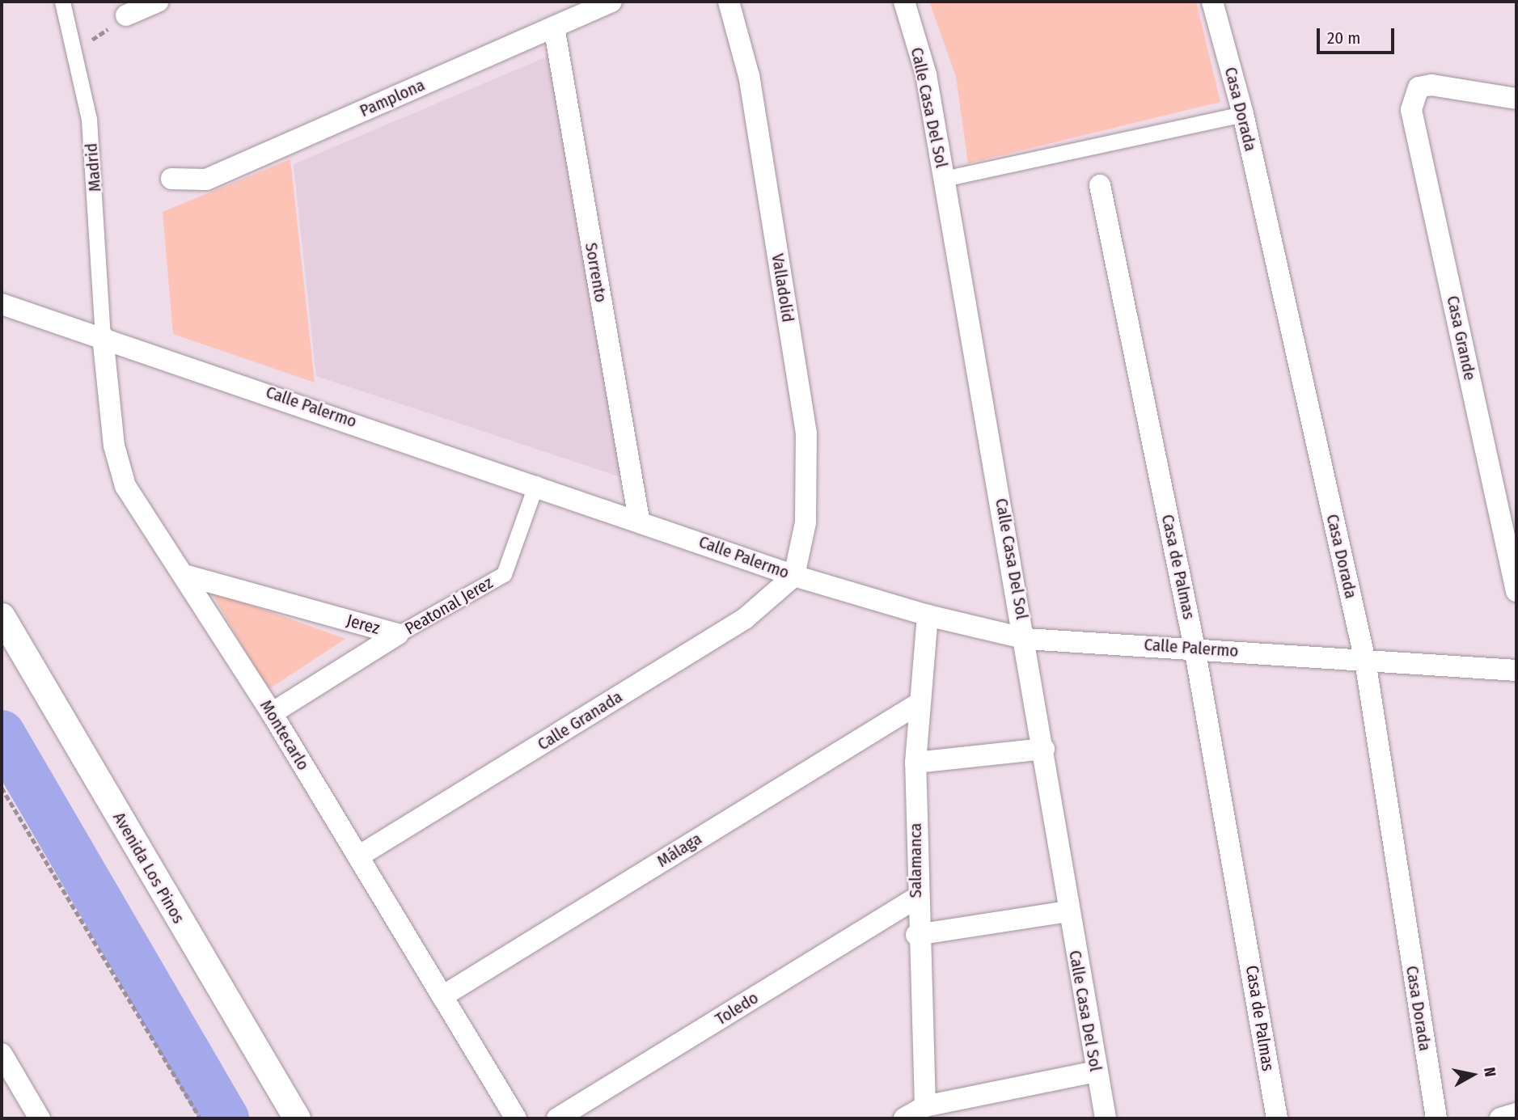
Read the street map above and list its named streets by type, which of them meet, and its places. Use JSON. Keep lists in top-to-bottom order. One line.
{"streets":{"street":["Pamplona","Calle Casa Del Sol","Casa Dorada","Madrid","Sorrento","Valladolid","Casa Grande","Calle Palermo","Casa de Palmas","Peatonal Jerez","Jerez","Calle Granada","Montecarlo","Málaga","Salamanca","Avenida Los Pinos","Toledo"]},"crossings":[["Pamplona","Sorrento"],["Calle Casa Del Sol","Calle Palermo"],["Casa Dorada","Calle Palermo"],["Madrid","Calle Palermo"],["Madrid","Montecarlo"],["Sorrento","Calle Palermo"],["Valladolid","Calle Palermo"],["Valladolid","Calle Granada"],["Calle Palermo","Casa de Palmas"],["Calle Palermo","Peatonal Jerez"],["Calle Palermo","Calle Granada"],["Calle Palermo","Montecarlo"],["Calle Palermo","Salamanca"],["Peatonal Jerez","Jerez"],["Jerez","Montecarlo"],["Calle Granada","Montecarlo"],["Montecarlo","Málaga"],["Málaga","Salamanca"],["Salamanca","Toledo"]],"scale_bar":"20 m","north":"right"}
